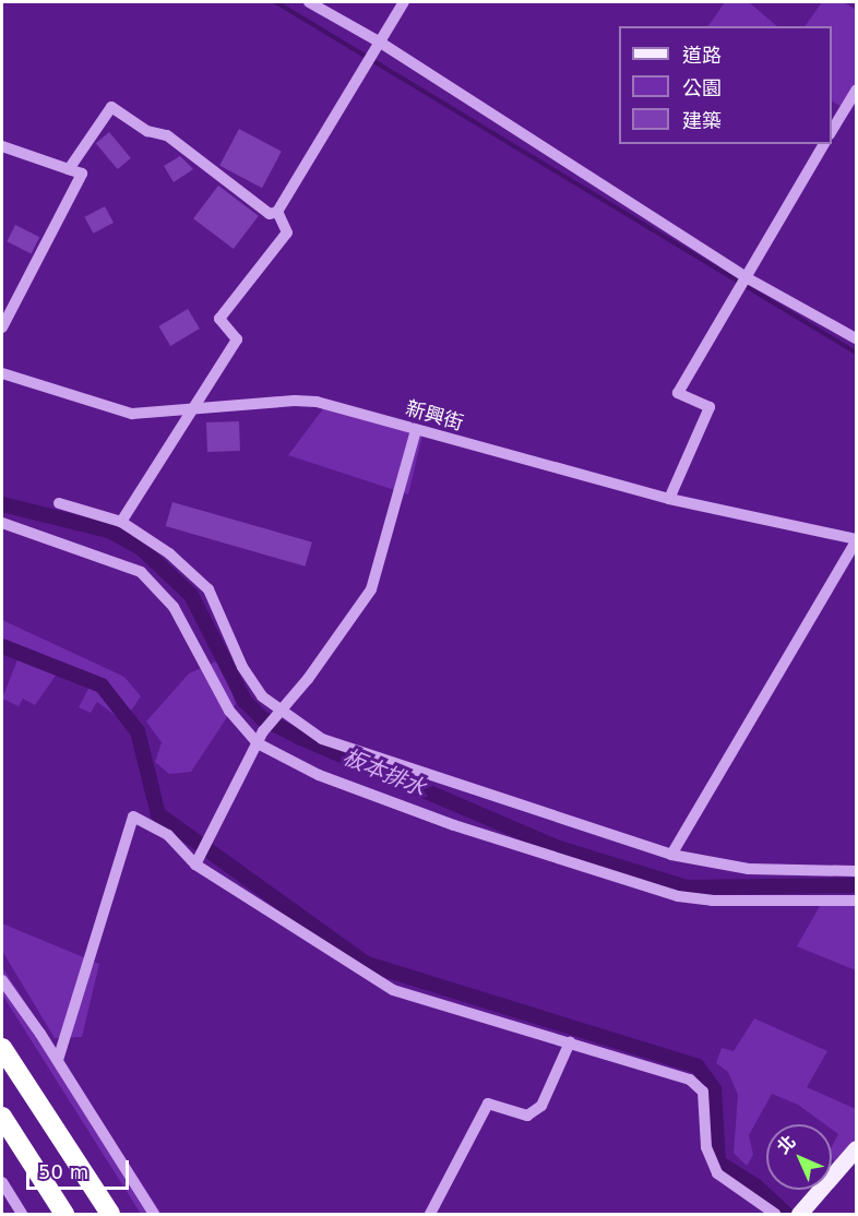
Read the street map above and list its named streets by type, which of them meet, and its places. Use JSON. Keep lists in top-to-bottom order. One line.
{"streets":{"street":["新興街"]},"water":["板本排水"],"legend":["道路","公園","建築"],"scale_bar":"50 m","north":"top left"}
